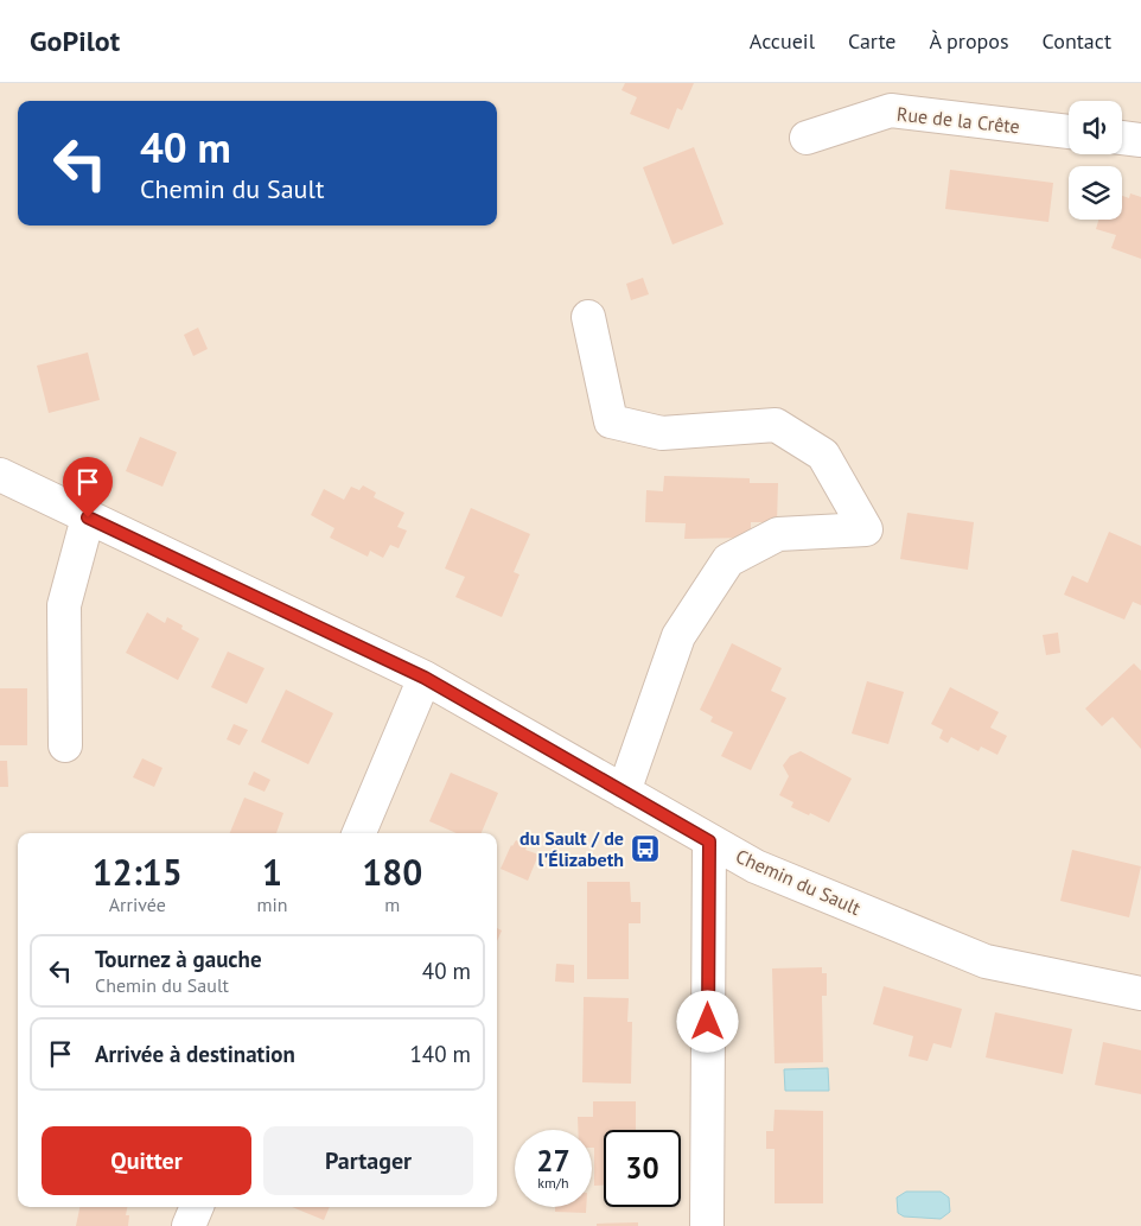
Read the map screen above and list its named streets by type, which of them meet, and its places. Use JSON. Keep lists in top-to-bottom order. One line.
{"streets":{"street":["Rue de la Crête","Chemin du Sault"]},"places":{"bus stop":["du Sault / de l'Élizabeth"]},"page":{"header":"GoPilot","nav":["Accueil","Carte","À propos","Contact"],"turn":["40 m","Chemin du Sault"],"eta":["12:15","Arrivée","1","min","180","m"],"list":[{"name":"Tournez à gauche","note":"Chemin du Sault","value":"40 m"},{"name":"Arrivée à destination","value":"140 m"}],"buttons":["Quitter","Partager"],"speed":"27 km/h","limit":"30"}}
